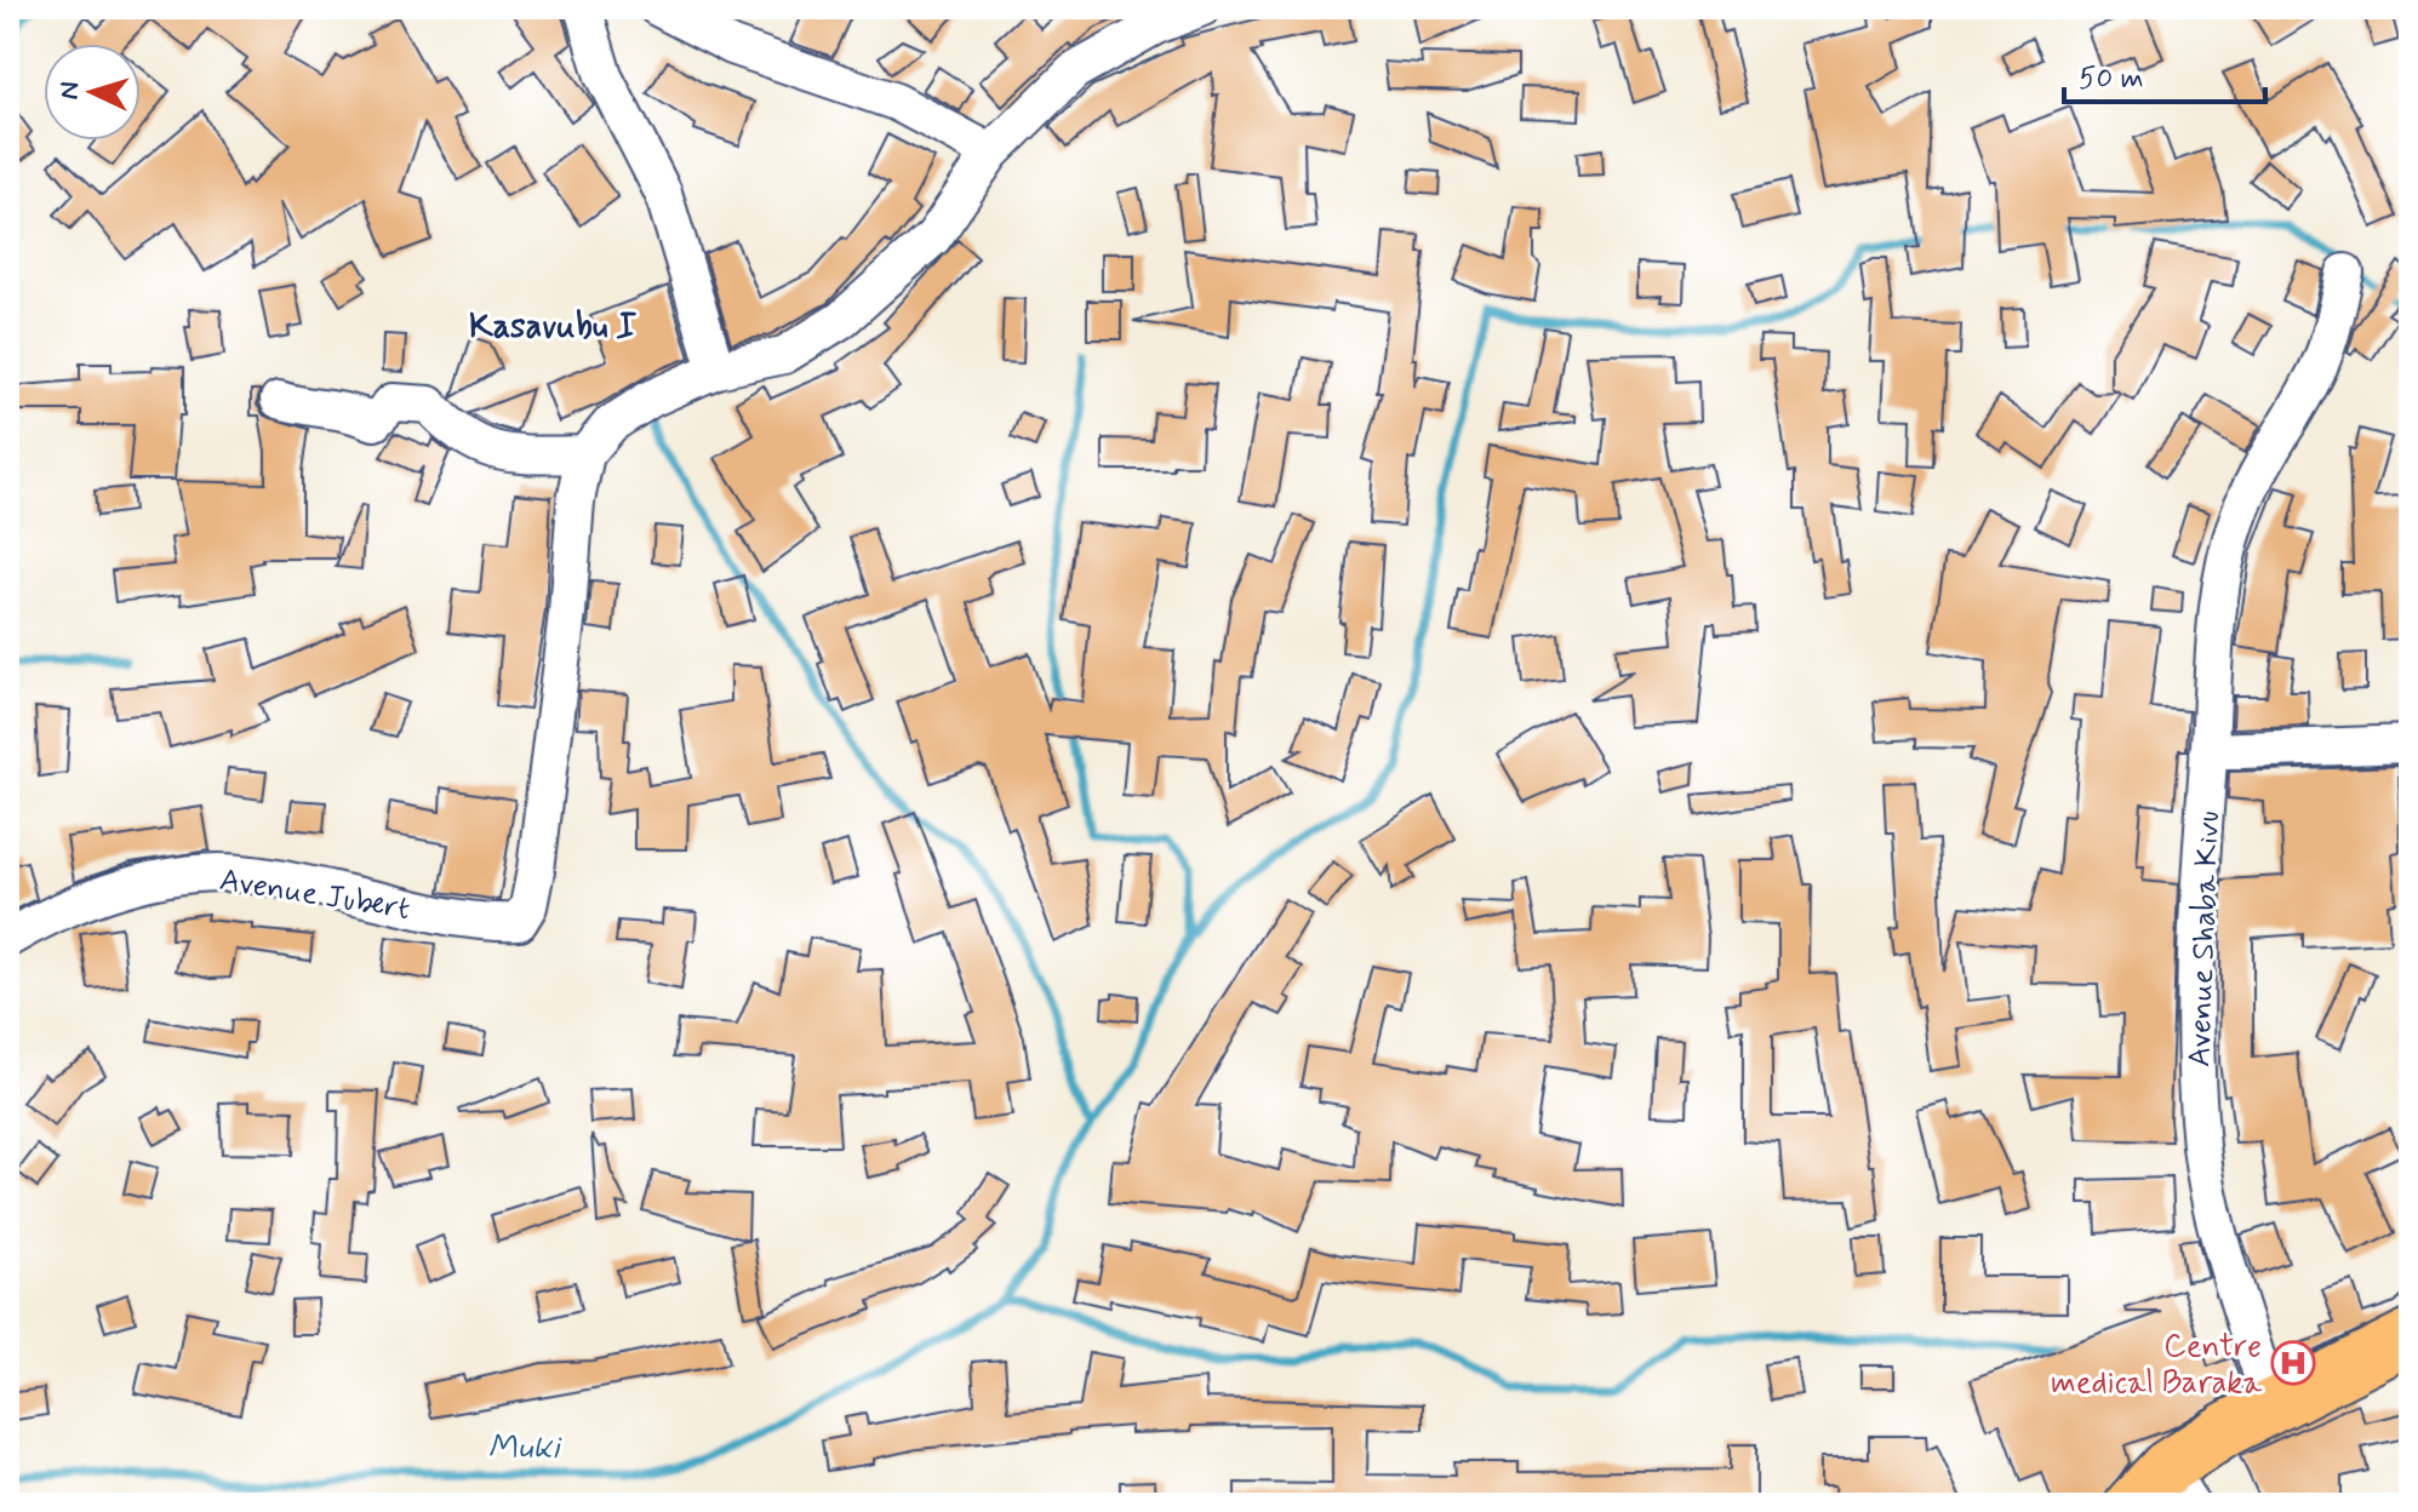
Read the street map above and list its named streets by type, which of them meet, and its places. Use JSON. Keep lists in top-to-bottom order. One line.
{"streets":{"street":["Avenue Jubert","Avenue Shaba Kivu"]},"districts":["Kasavubu I"],"water":["Muki"],"places":{"hospital":["Centre medical Baraka"]},"scale_bar":"50 m","north":"left"}
